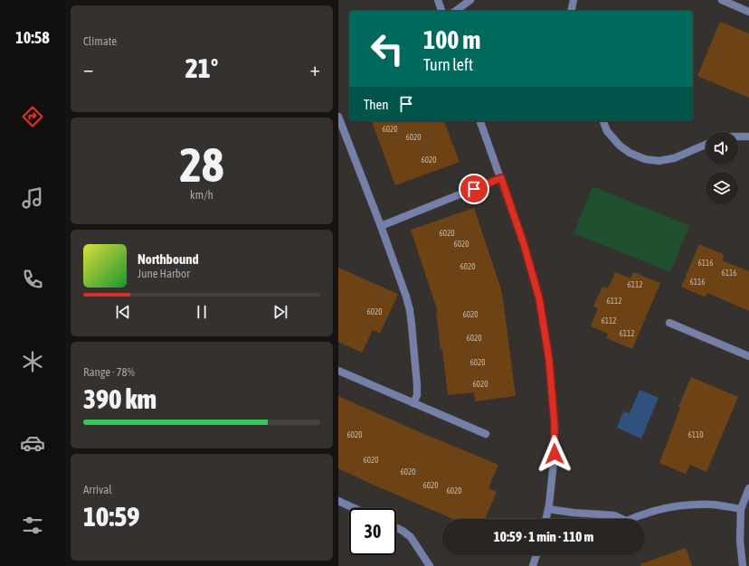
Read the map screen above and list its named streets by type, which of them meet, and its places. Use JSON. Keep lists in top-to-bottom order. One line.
{"house_numbers":["6020","6020","6020","6020","6020","6116","6020","6116","6116","6112","6112","6020","6020","6112","6112","6020","6020","6020","6020","6110","6020","6020","6020","6020"],"page":{"tabs":"10:58","tile":["Climate",["28","km/h"],["Range · 78%","390 km"],["Arrival","10:59"]],"turn":["100 m","Turn left"],"heat":["−","21°","+"],"then":"Then","song":["Northbound","June Harbor"],"limit":"30","trip":"10:59 · 1 min · 110 m"}}
